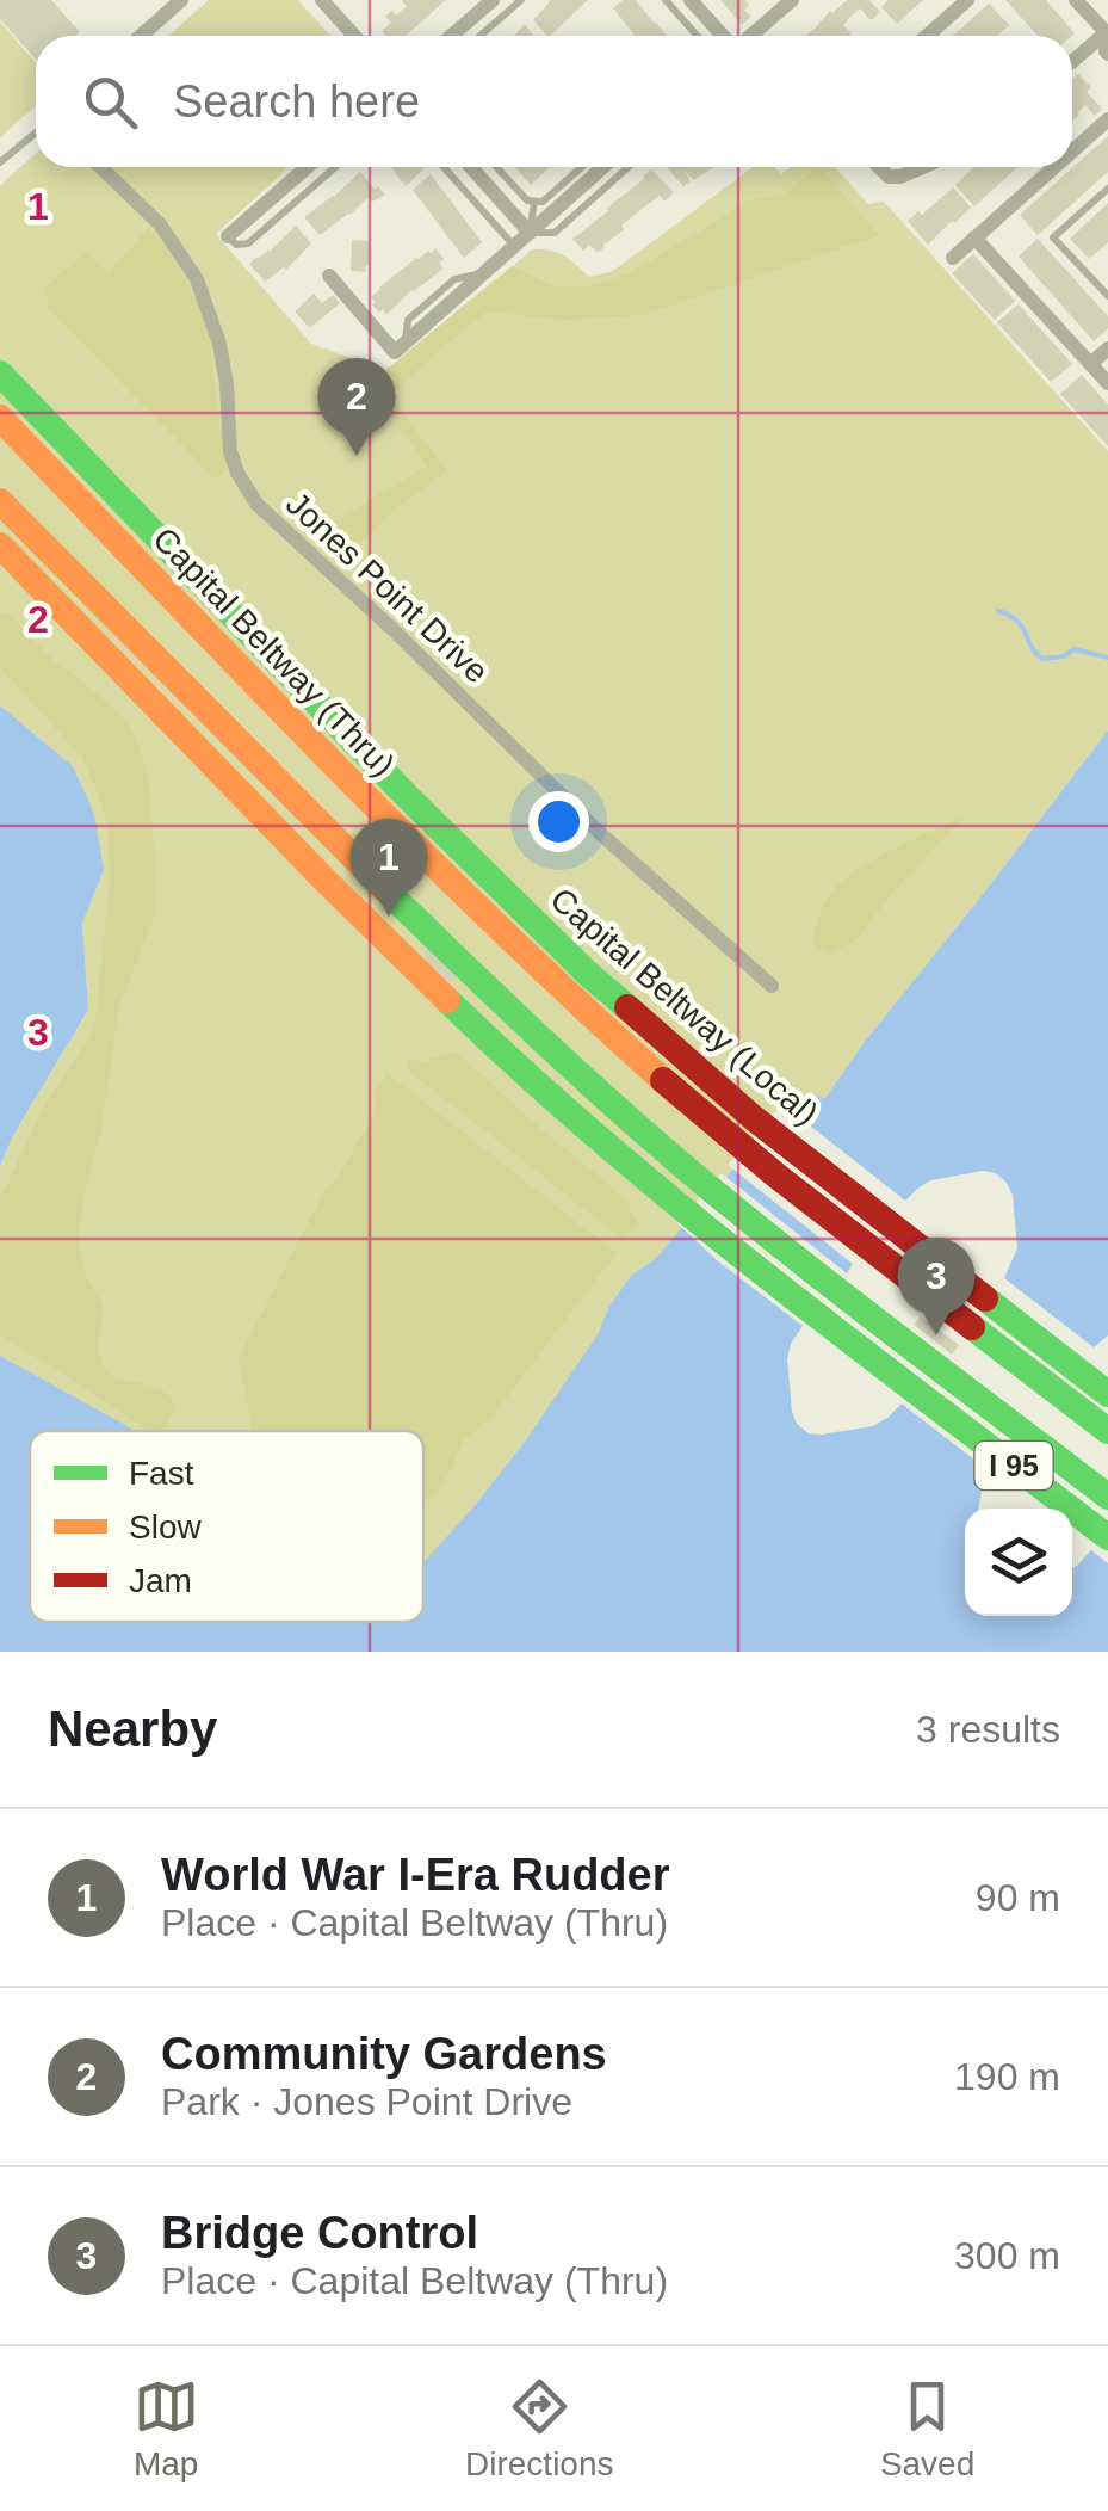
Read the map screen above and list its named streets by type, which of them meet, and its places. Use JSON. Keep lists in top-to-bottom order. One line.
{"streets":{"highway":["Capital Beltway (Thru)","Capital Beltway (Local)","I 95"],"street":["Jones Point Drive"]},"legend":["Fast","Slow","Jam"],"page":{"search":"Search here","pins":["2","1","3"],"heading":["Nearby","3 results"],"list":[{"mark":"1","name":"World War I-Era Rudder","note":"Place · Capital Beltway (Thru)","value":"90 m"},{"mark":"2","name":"Community Gardens","note":"Park · Jones Point Drive","value":"190 m"},{"mark":"3","name":"Bridge Control","note":"Place · Capital Beltway (Thru)","value":"300 m"}],"nav":["Map","Directions","Saved"]},"grid":{"rows":["1","2","3"]}}
